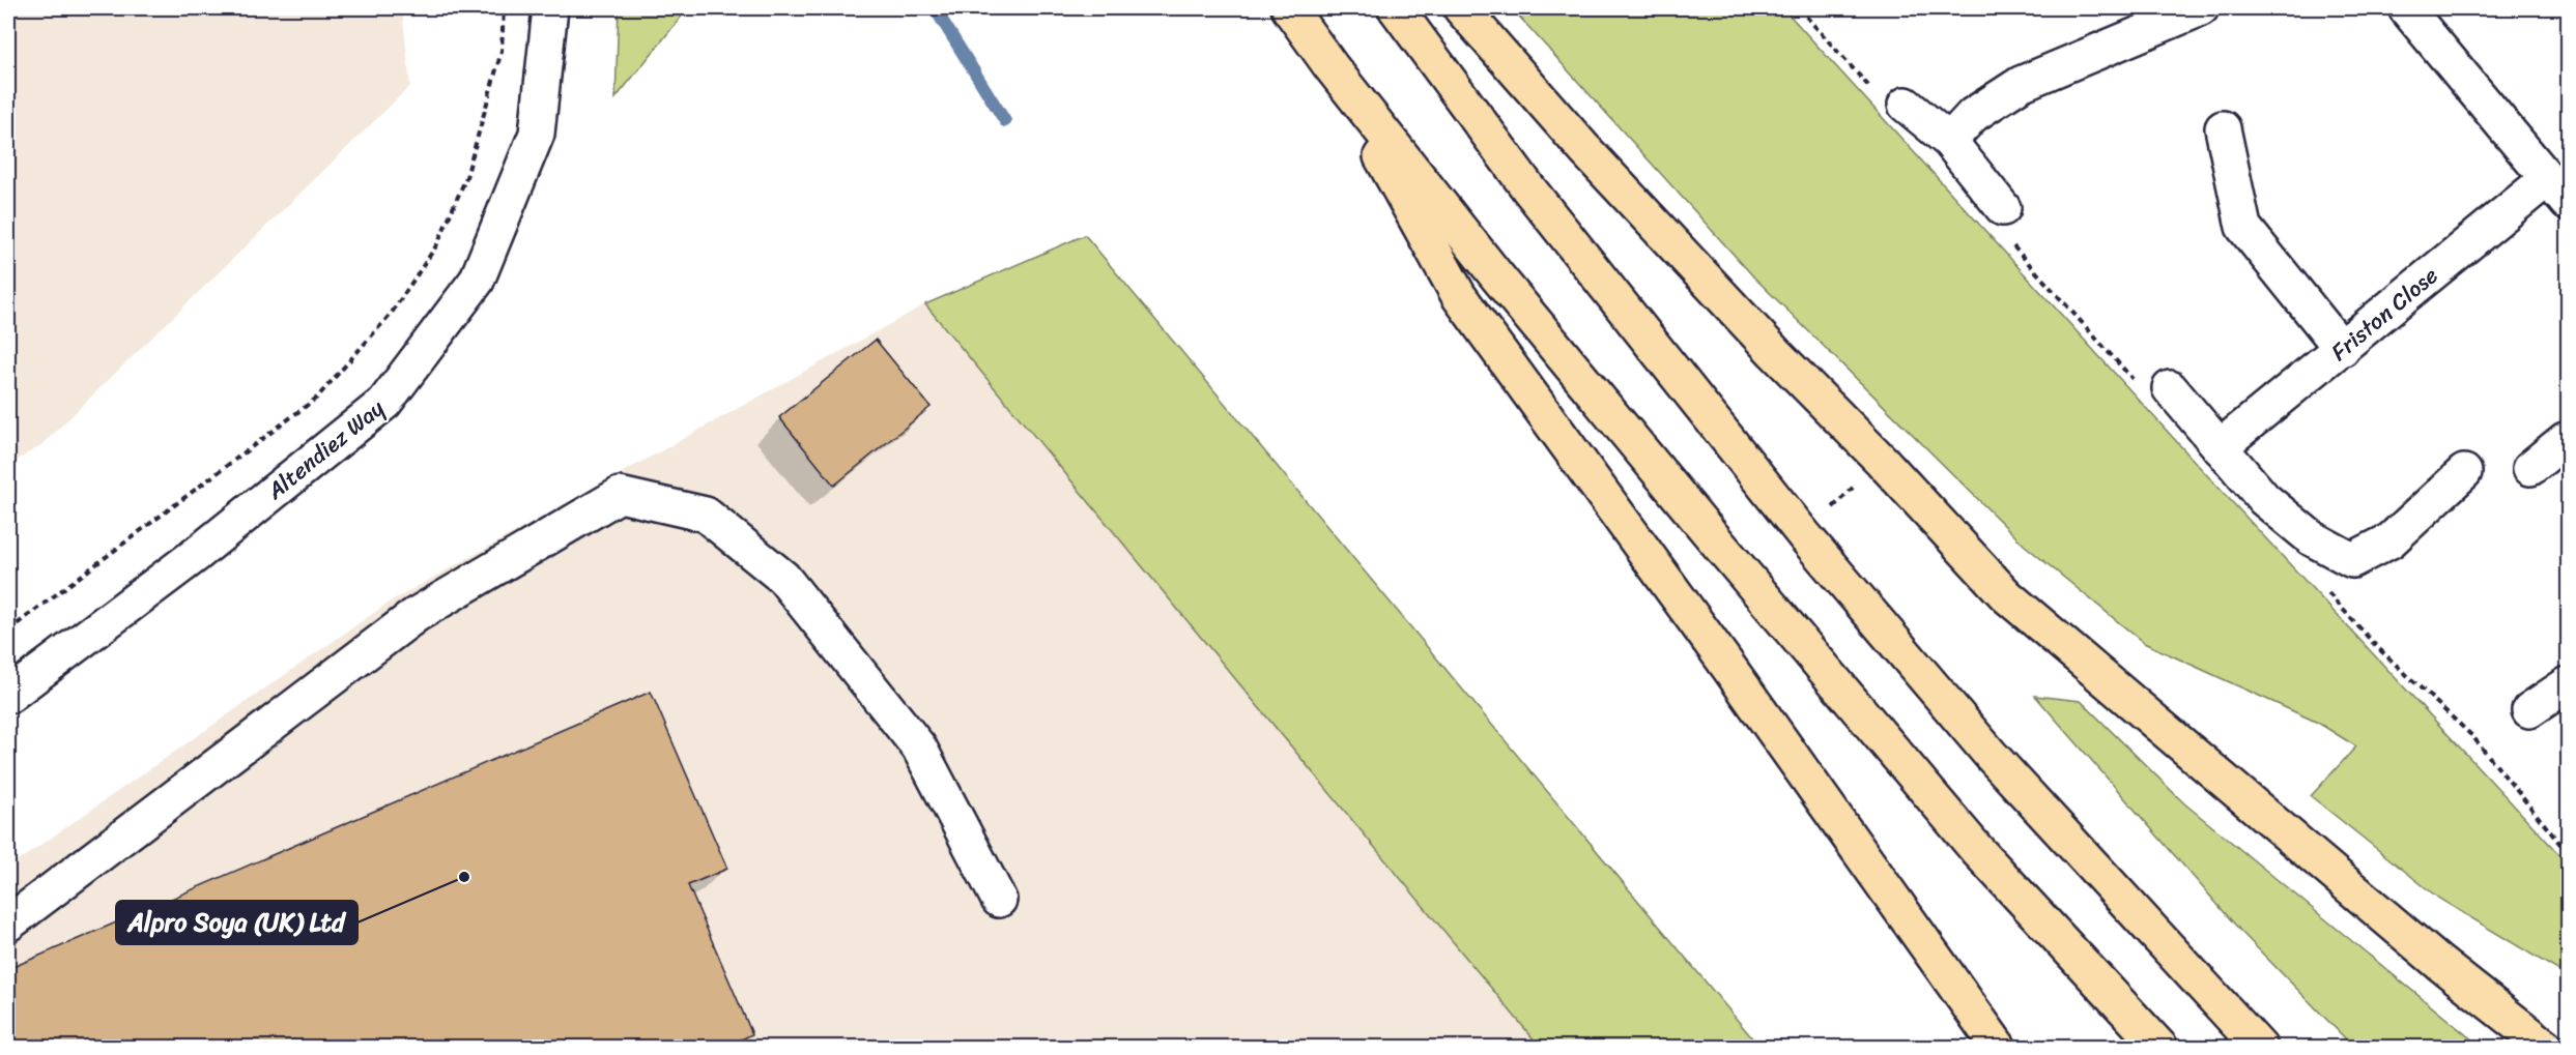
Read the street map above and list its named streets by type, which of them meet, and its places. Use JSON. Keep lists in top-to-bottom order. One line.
{"streets":{"street":["Friston Close","Altendiez Way"]},"places":["Alpro Soya (UK) Ltd"]}
